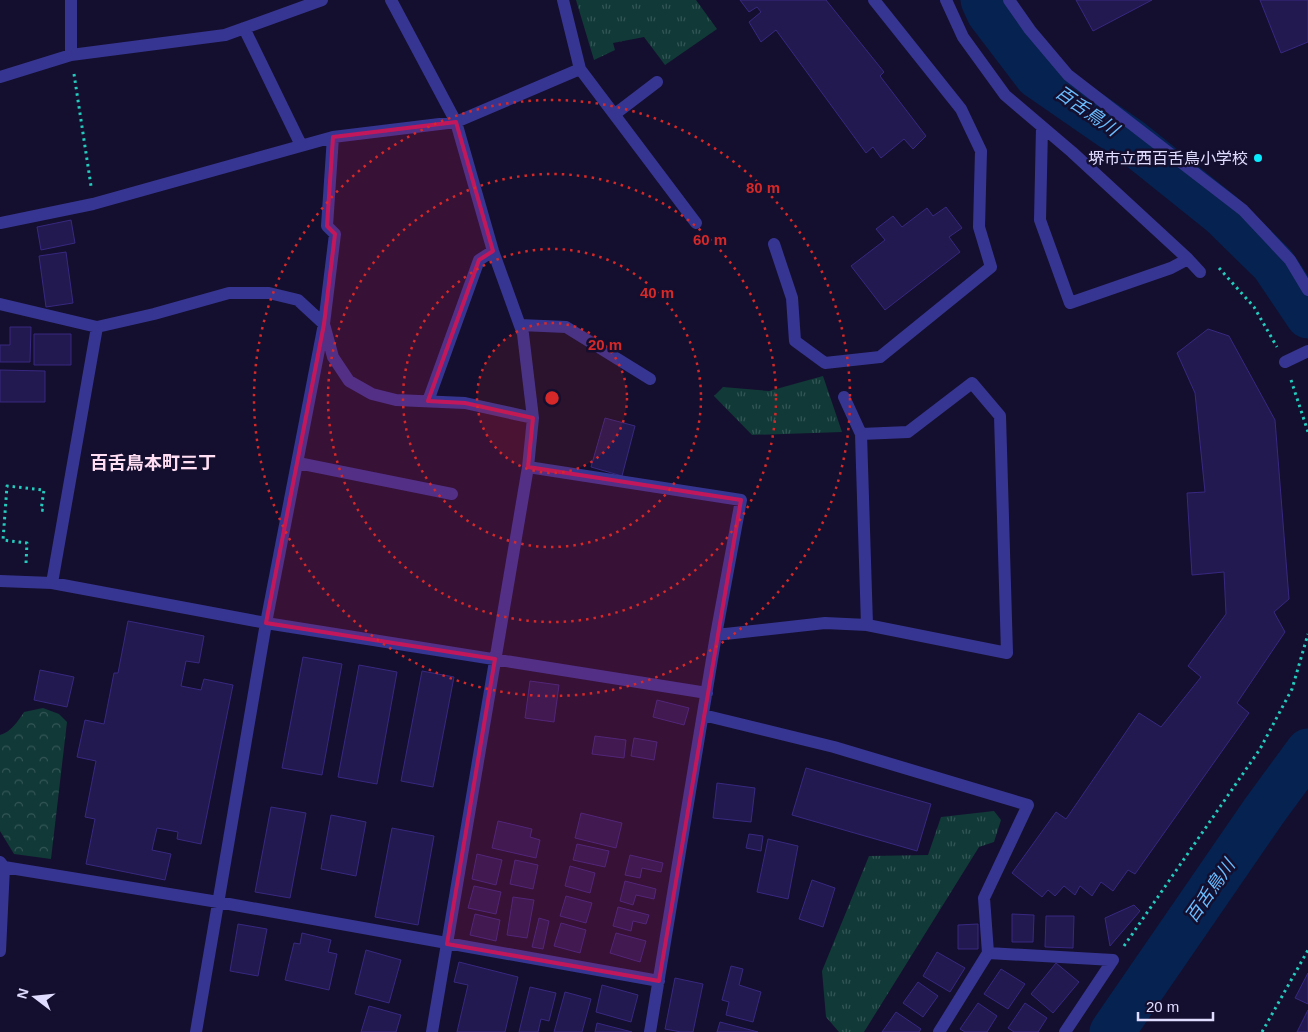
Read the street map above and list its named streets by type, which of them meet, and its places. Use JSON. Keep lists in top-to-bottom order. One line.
{"districts":["百舌鳥本町三丁"],"water":["百舌鳥川"],"places":["堺市立西百舌鳥小学校"],"scale_bar":"20 m","north":"left","rings":["80 m","60 m","40 m","20 m"]}
